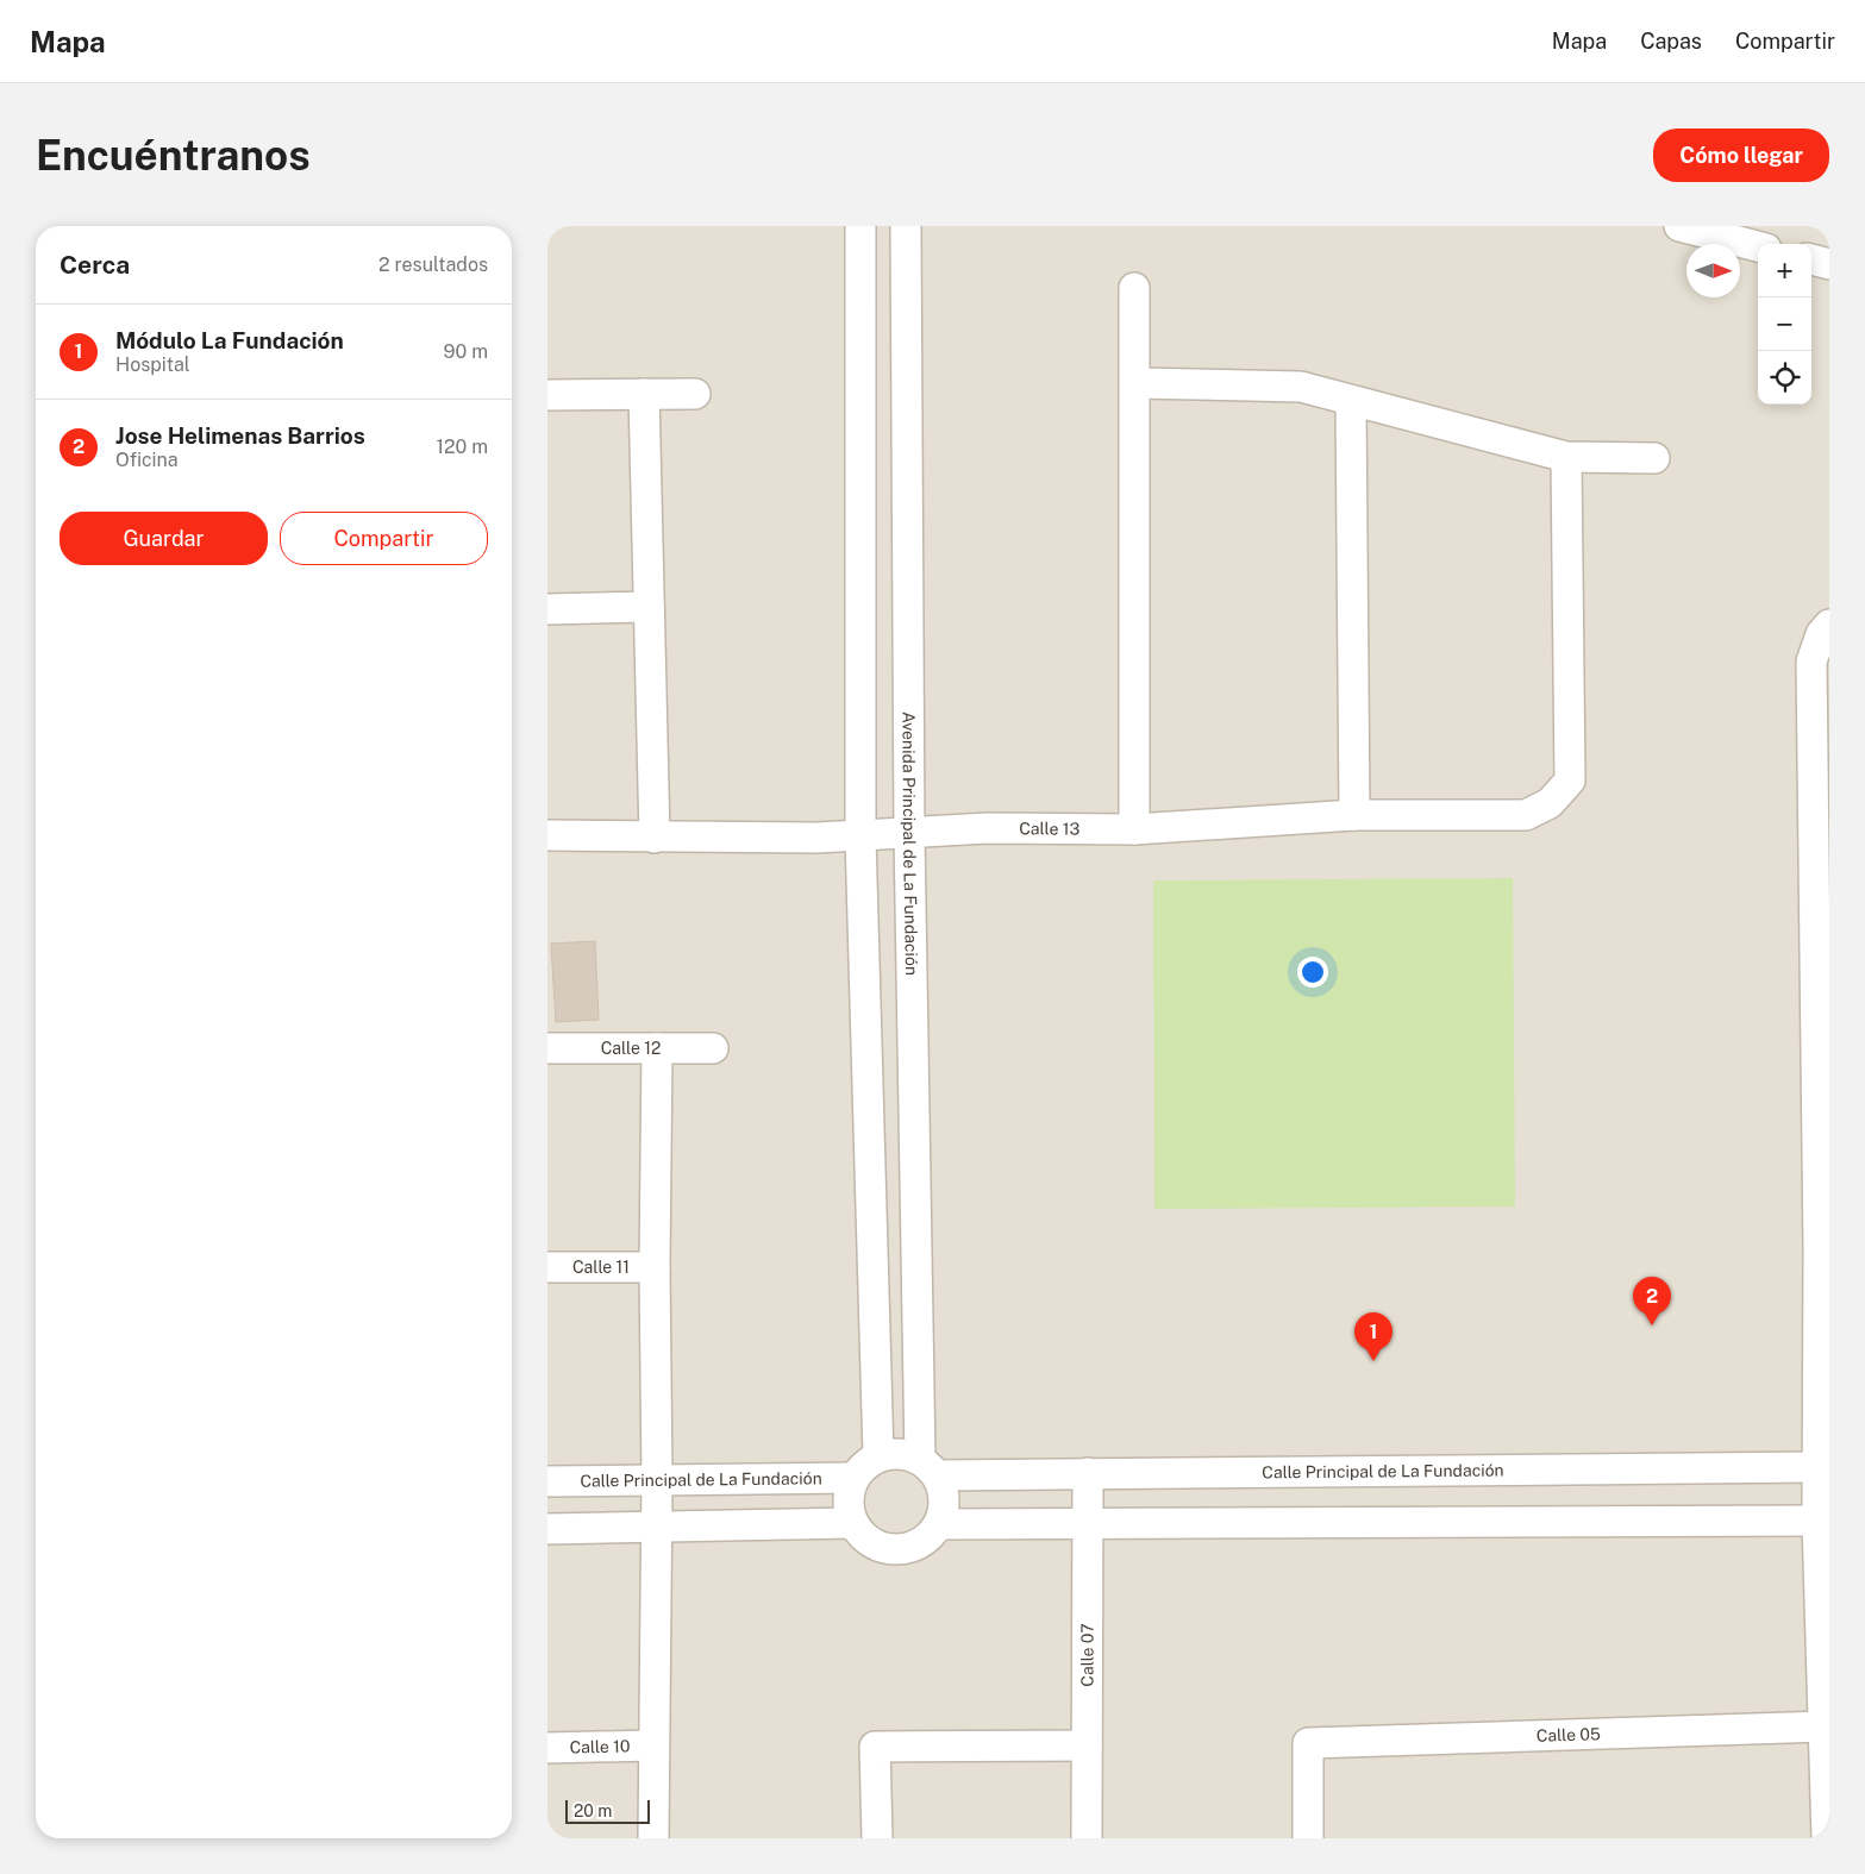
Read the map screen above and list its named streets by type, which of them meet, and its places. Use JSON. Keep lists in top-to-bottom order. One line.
{"streets":{"street":["Calle 13","Avenida Principal de La Fundación","Calle 12","Calle 11","Calle Principal de La Fundación","Calle 07","Calle 05","Calle 10"]},"crossings":[["Calle 13","Avenida Principal de La Fundación"],["Avenida Principal de La Fundación","Calle Principal de La Fundación"],["Calle Principal de La Fundación","Calle 07"]],"scale_bar":"20 m","north":"right","page":{"header":"Mapa","nav":["Mapa","Capas","Compartir"],"buttons":["Cómo llegar",["Guardar","Compartir"]],"title":"Encuéntranos","heading":["Cerca","2 resultados"],"map_buttons":["+","−"],"list":[{"mark":"1","name":"Módulo La Fundación","note":"Hospital","value":"90 m"},{"mark":"2","name":"Jose Helimenas Barrios","note":"Oficina","value":"120 m"}],"pins":["2","1"],"scale":"20 m"}}
